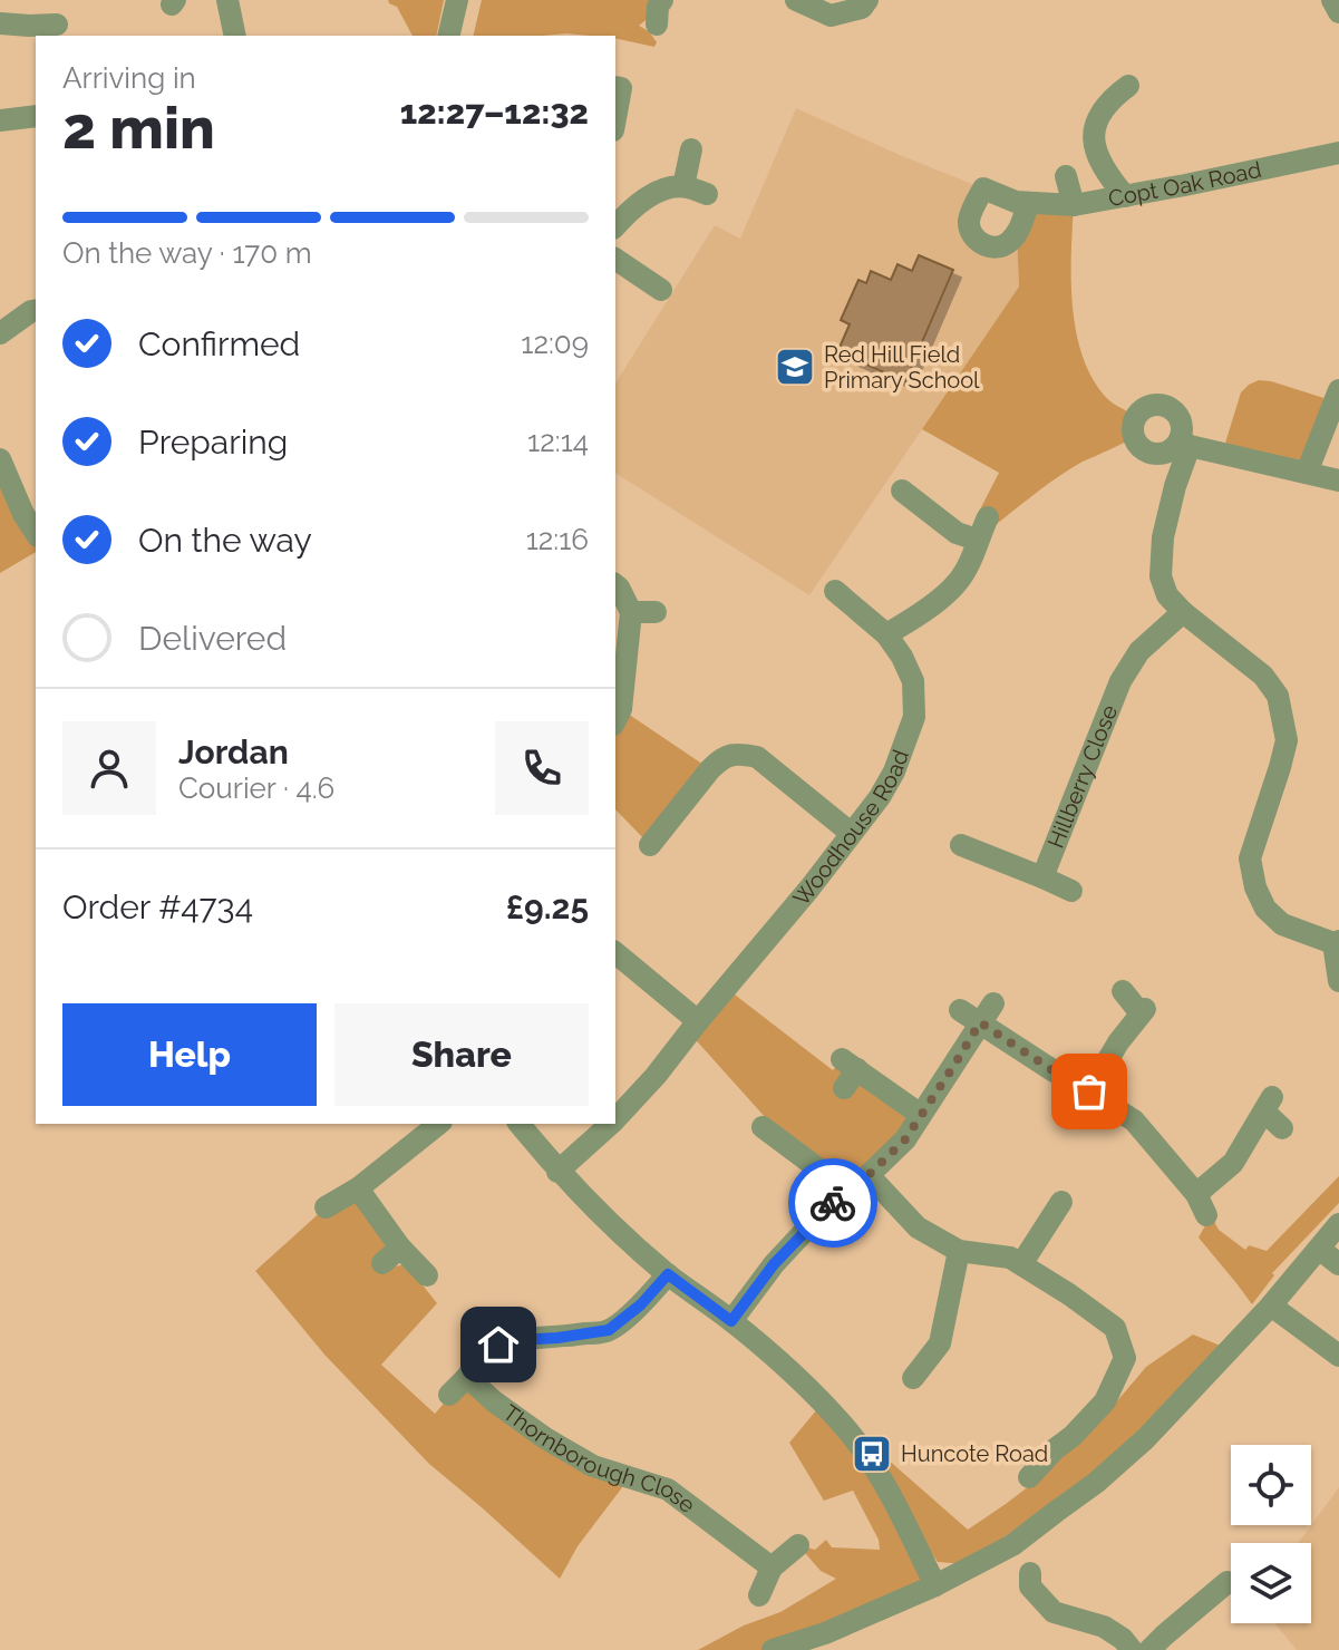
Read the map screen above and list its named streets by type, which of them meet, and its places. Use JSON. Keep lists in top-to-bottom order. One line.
{"streets":{"street":["Copt Oak Road","Hillberry Close","Woodhouse Road","Thornborough Close"]},"places":{"school or university":["Red Hill Field Primary School"],"bus stop":["Huncote Road"]},"page":{"heading":["2 min","Arriving in","12:27–12:32"],"panel":["Jordan","Courier · 4.6","Order #4734","£9.25"],"bar":"On the way · 170 m","list":[["Confirmed","12:09"],["Preparing","12:14"],["On the way","12:16"],"Delivered"],"buttons":["Help","Share"]}}
